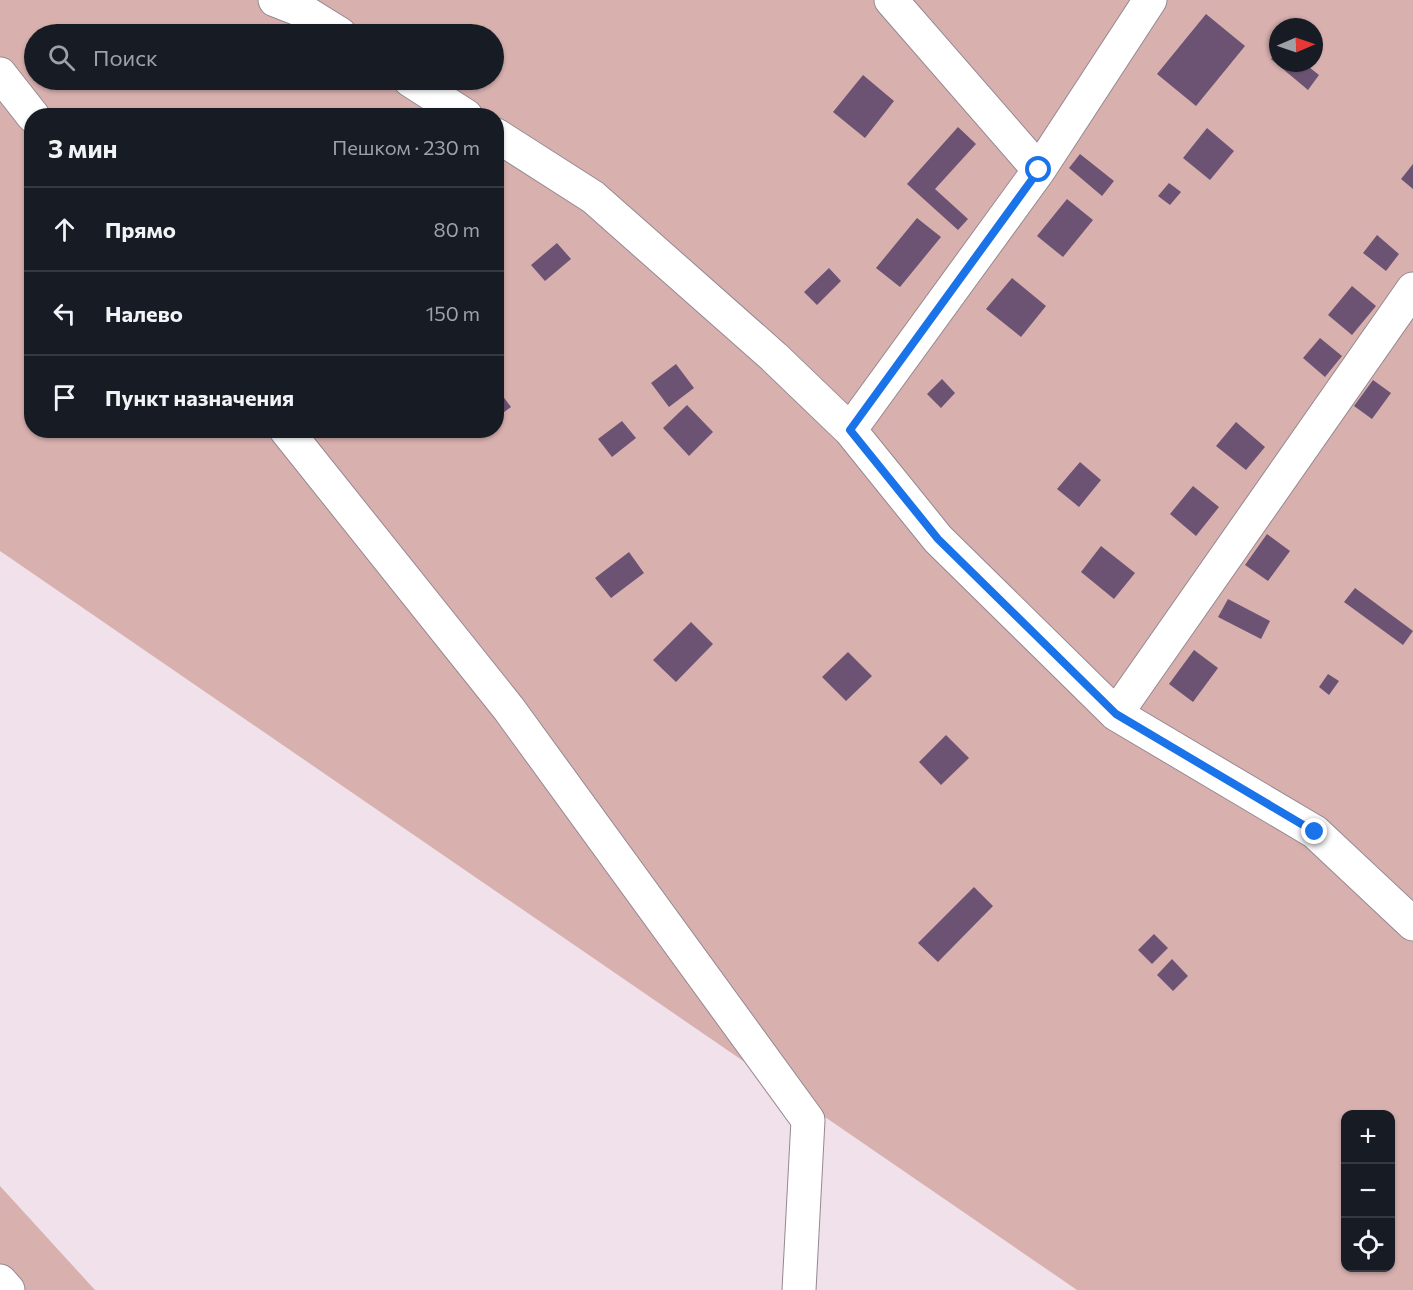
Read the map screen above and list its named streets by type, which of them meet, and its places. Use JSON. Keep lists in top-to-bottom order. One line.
{"north":"right","page":{"search":"Поиск","heading":["3 мин","Пешком · 230 m"],"list":[["Прямо","80 m"],["Налево","150 m"],"Пункт назначения"],"map_buttons":["+","−"]}}
